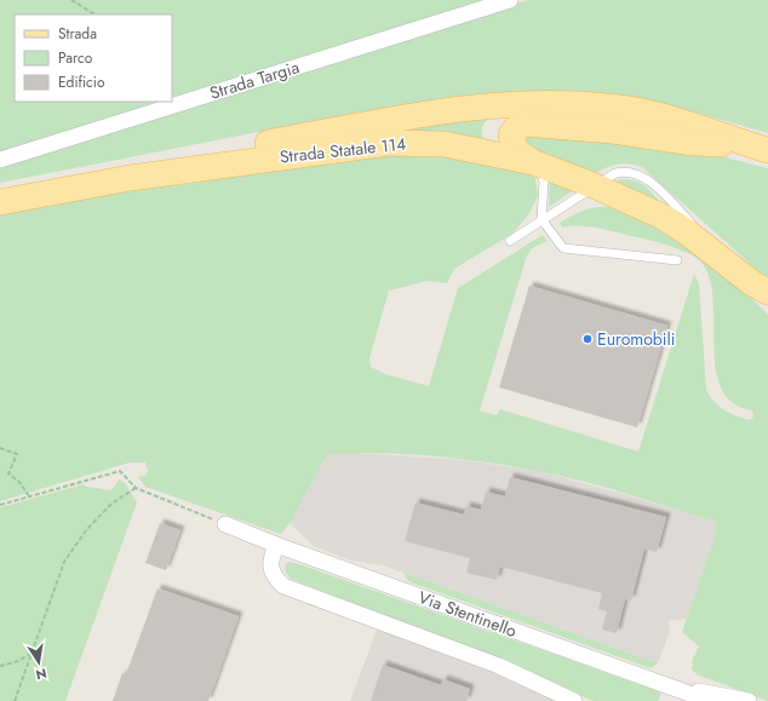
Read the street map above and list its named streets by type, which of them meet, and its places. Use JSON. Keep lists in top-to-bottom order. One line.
{"streets":{"main road":["Strada Statale 114"],"street":["Strada Targia","Via Stentinello"]},"places":["Euromobili"],"legend":["Strada","Parco","Edificio"],"north":"bottom"}
